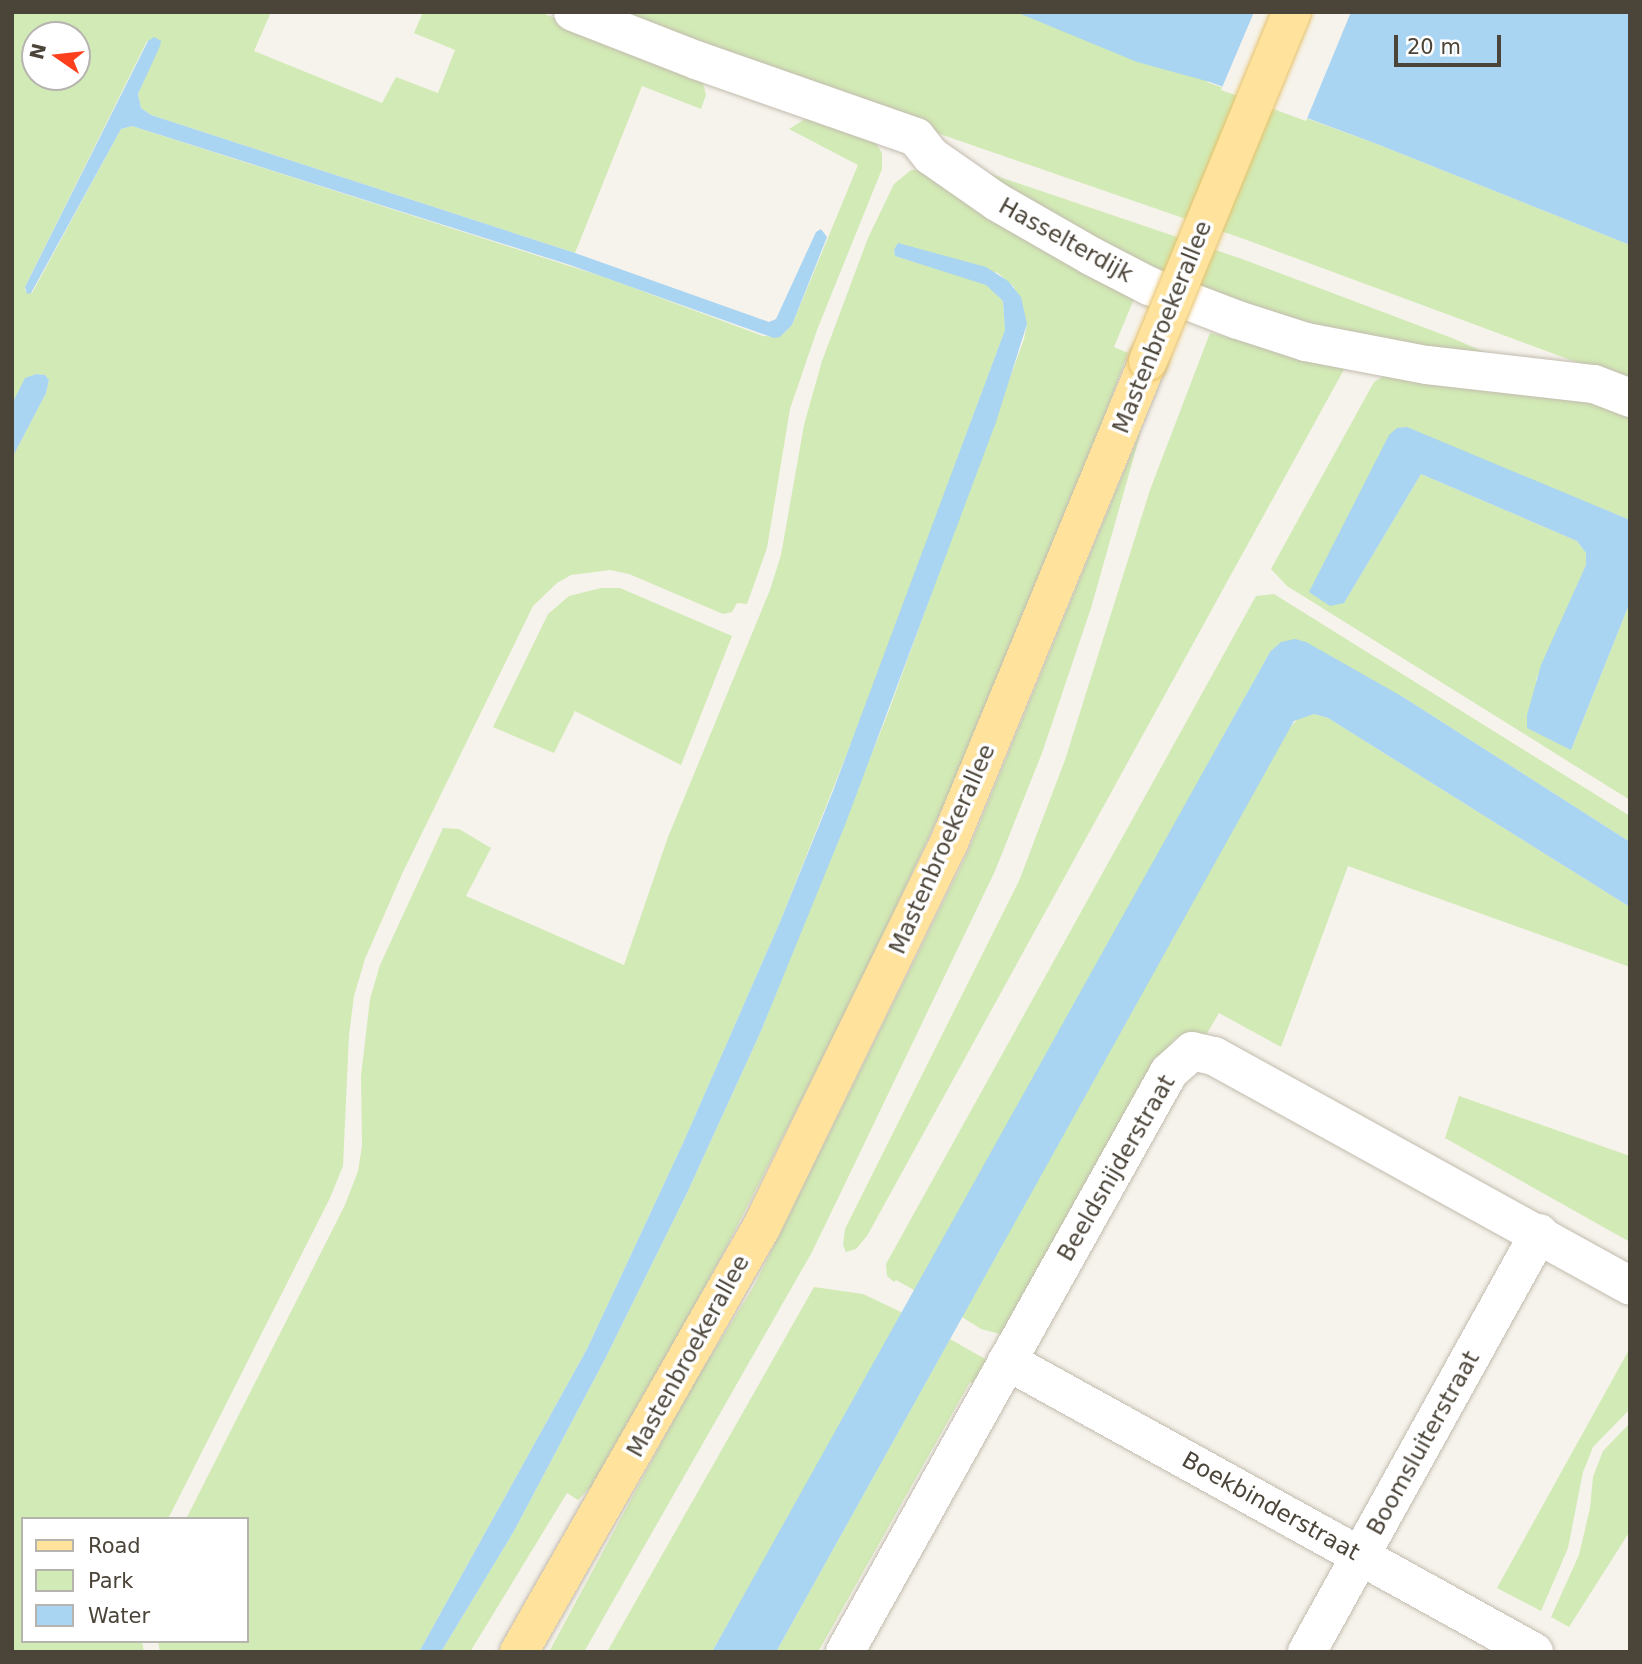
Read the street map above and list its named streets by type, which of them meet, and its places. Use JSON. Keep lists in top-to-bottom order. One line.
{"streets":{"main road":["Mastenbroekerallee"],"street":["Hasselterdijk","Beeldsnijderstraat","Boomsluiterstraat","Boekbinderstraat"]},"crossings":[["Beeldsnijderstraat","Boomsluiterstraat"],["Beeldsnijderstraat","Boekbinderstraat"],["Boomsluiterstraat","Boekbinderstraat"]],"legend":["Road","Park","Water"],"scale_bar":"20 m","north":"left"}
